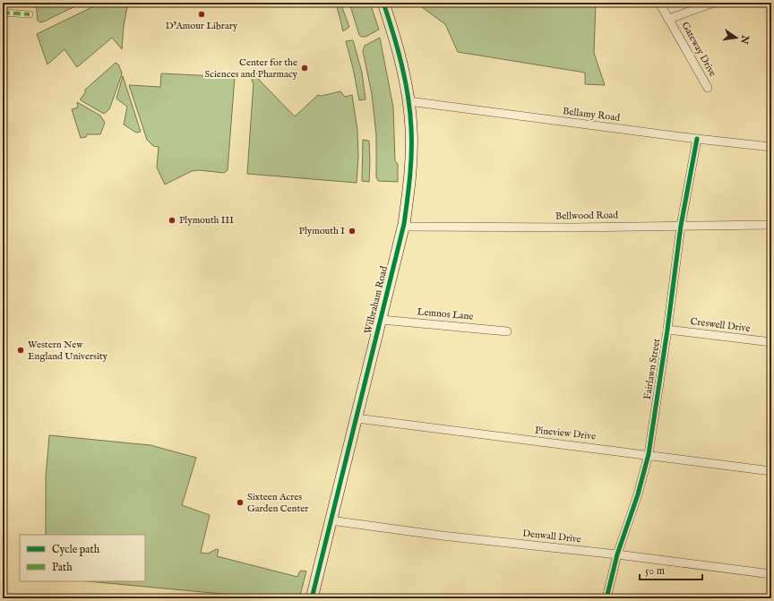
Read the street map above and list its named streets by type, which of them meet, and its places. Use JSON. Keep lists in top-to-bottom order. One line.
{"streets":{"main road":["Wilbraham Road"],"street":["Gateway Drive","Bellamy Road","Bellwood Road","Lemnos Lane","Creswell Drive","Fairlawn Street","Pineview Drive","Denwall Drive"]},"crossings":[["Bellamy Road","Wilbraham Road"],["Bellamy Road","Fairlawn Street"],["Bellwood Road","Wilbraham Road"],["Bellwood Road","Fairlawn Street"],["Wilbraham Road","Lemnos Lane"],["Wilbraham Road","Pineview Drive"],["Wilbraham Road","Denwall Drive"],["Creswell Drive","Fairlawn Street"],["Fairlawn Street","Pineview Drive"],["Fairlawn Street","Denwall Drive"]],"places":["D’Amour Library","Center for the Sciences and Pharmacy","Plymouth III","Plymouth I","Western New England University","Sixteen Acres Garden Center"],"legend":["Cycle path","Path"],"scale_bar":"50 m","north":"right"}
